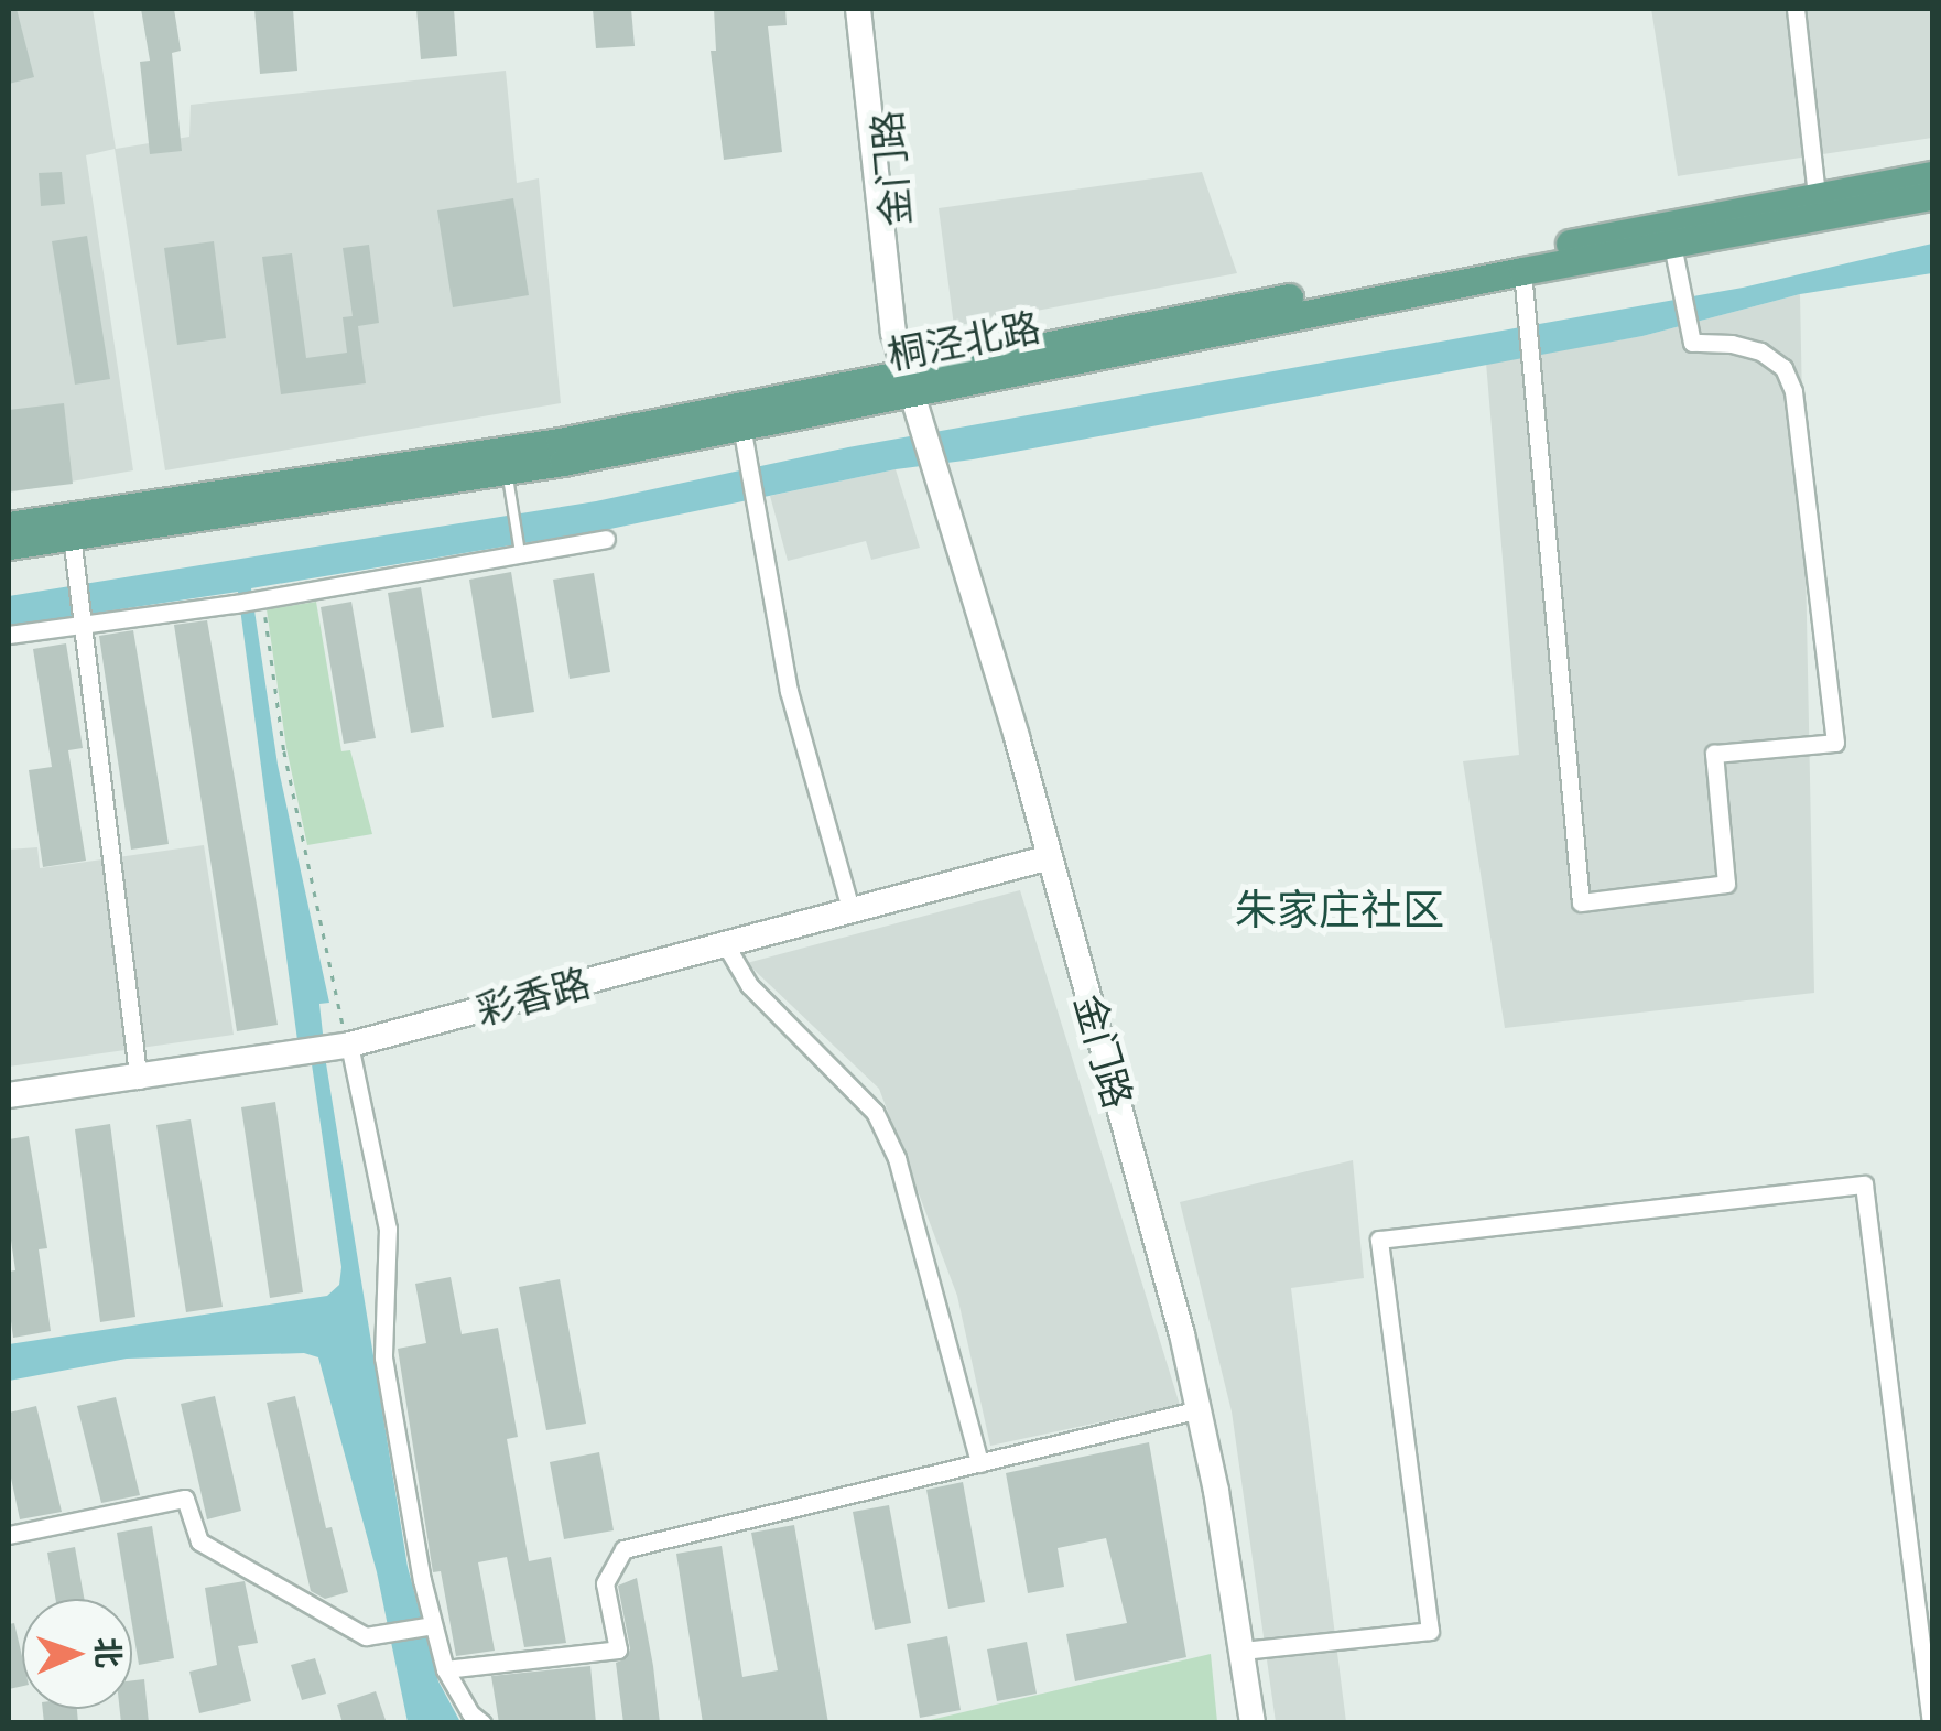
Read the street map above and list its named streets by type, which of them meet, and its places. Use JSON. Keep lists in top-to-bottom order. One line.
{"streets":{"main road":["金门路","桐泾北路","彩香路"]},"crossings":[["金门路","桐泾北路"],["金门路","彩香路"]],"districts":["朱家庄社区"],"north":"right"}
